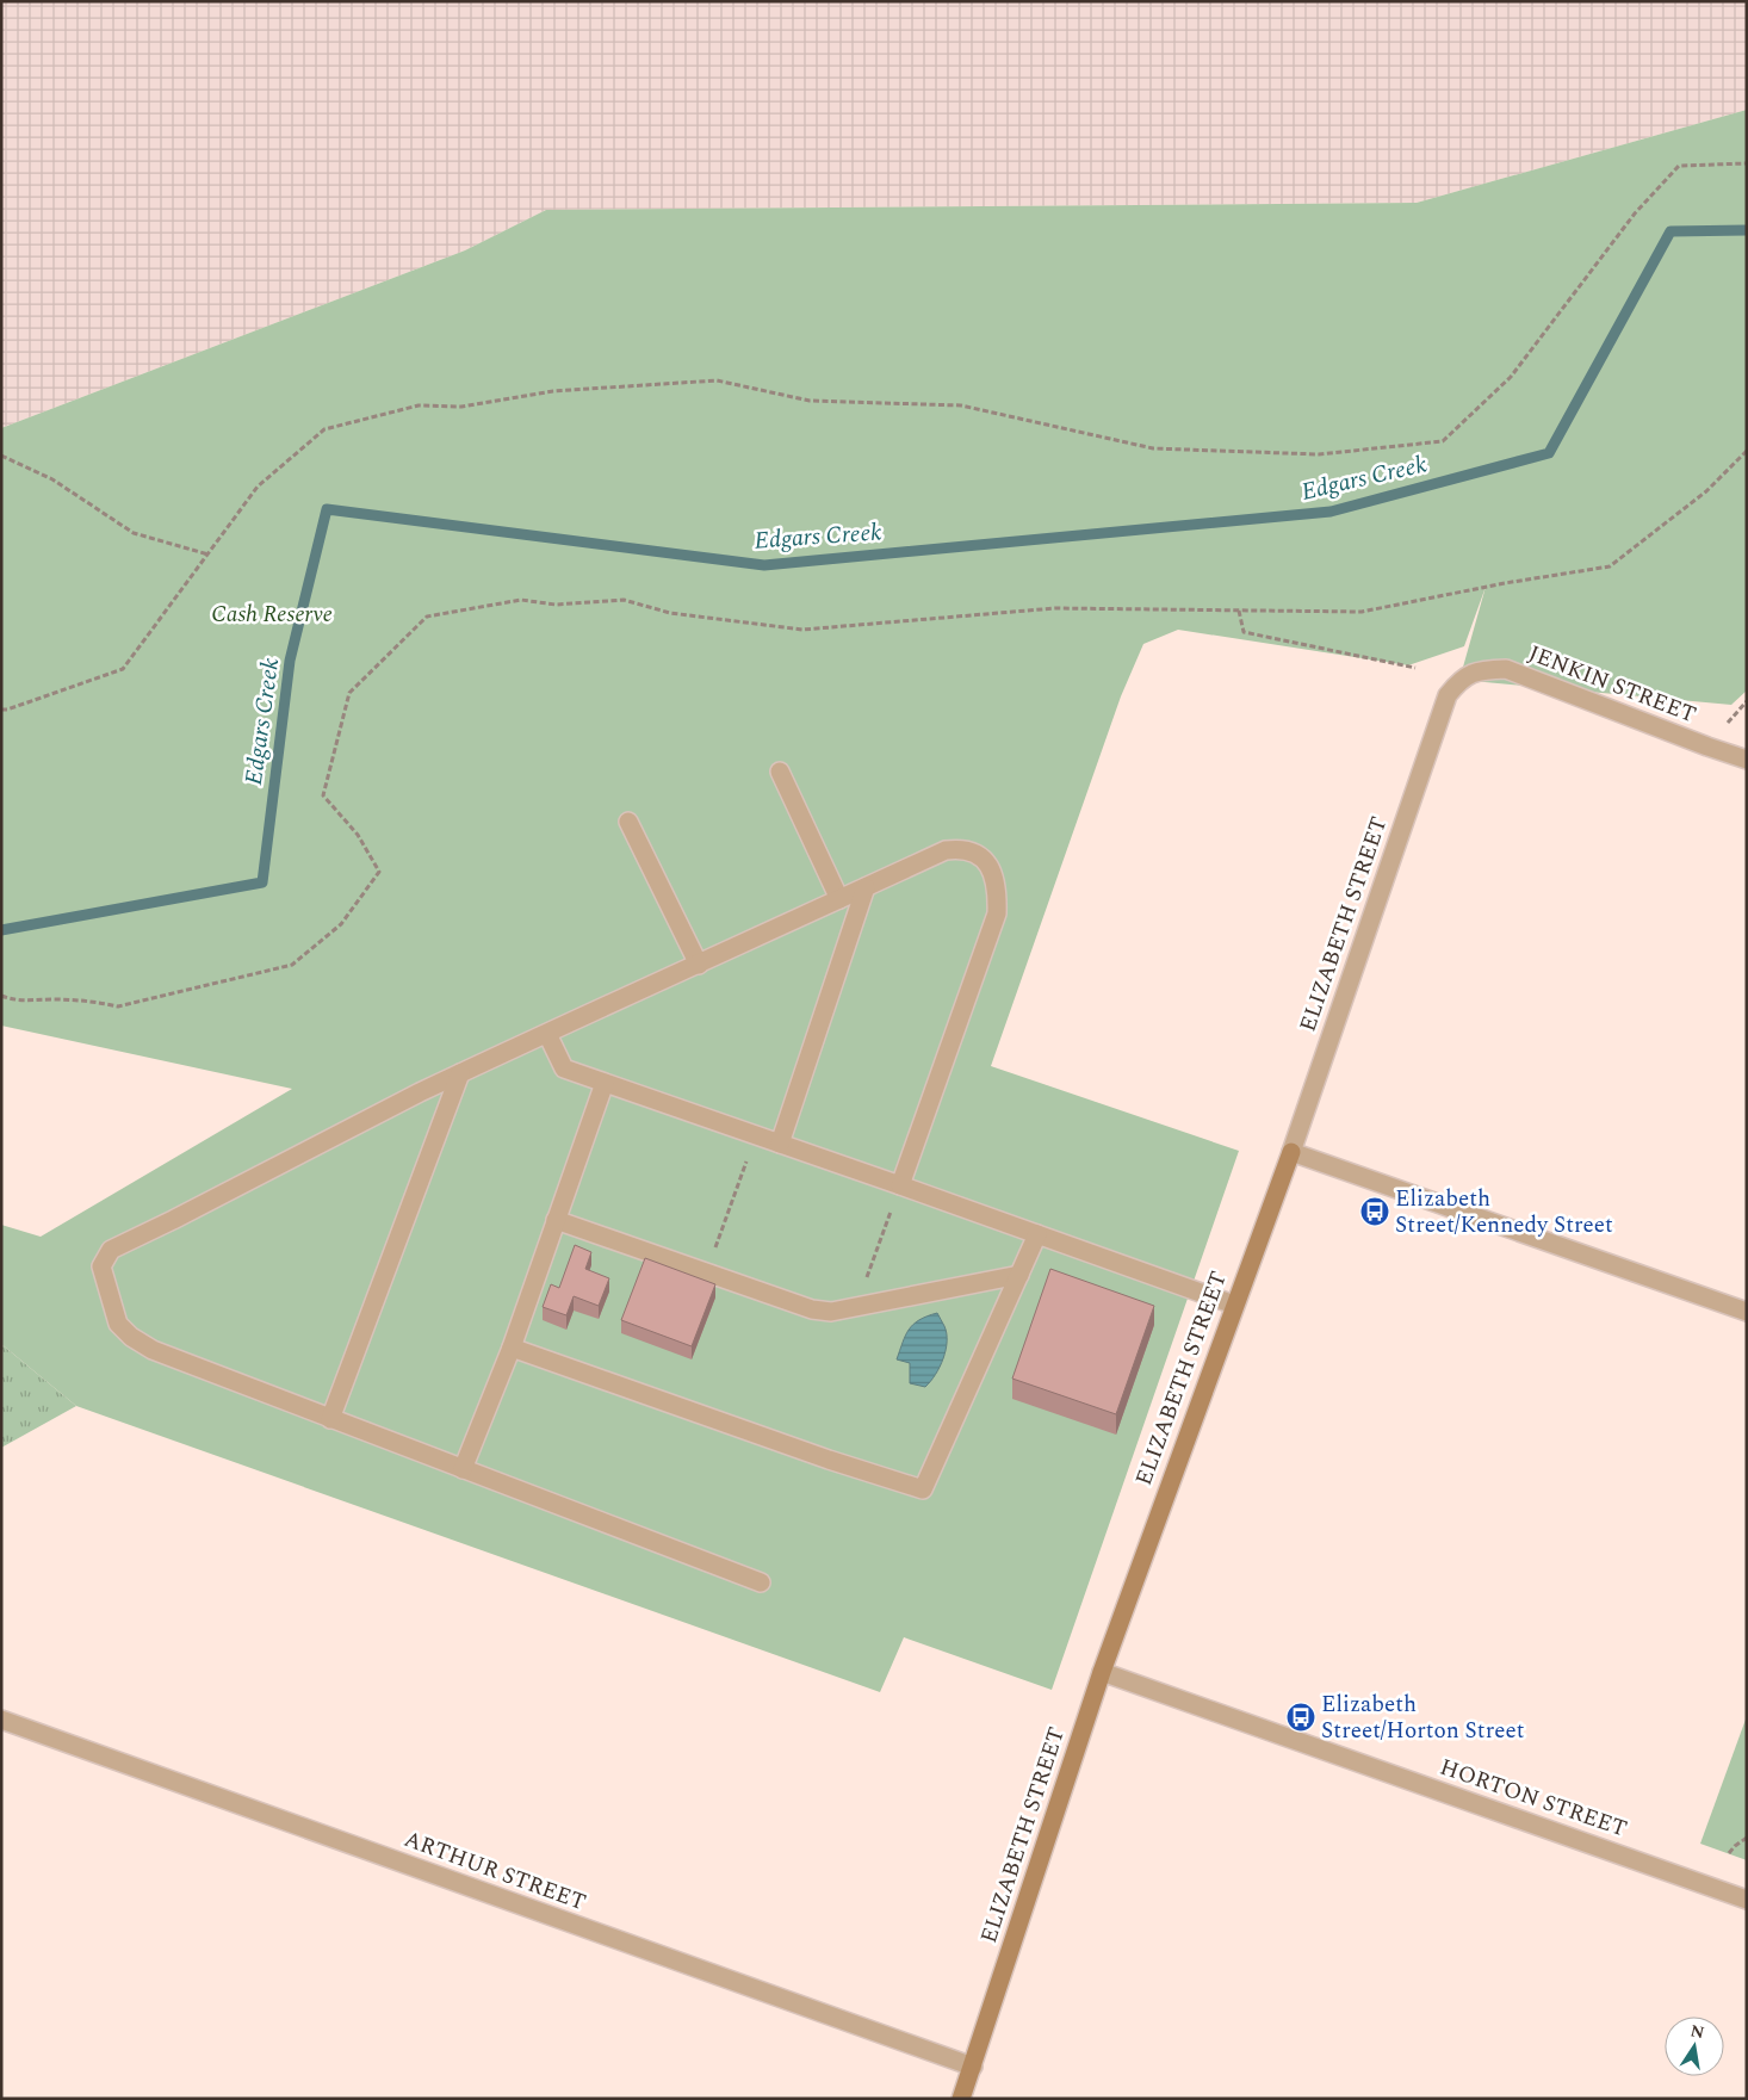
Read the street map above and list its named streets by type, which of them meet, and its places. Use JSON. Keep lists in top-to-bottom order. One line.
{"streets":{"street":["JENKIN STREET","ELIZABETH STREET","HORTON STREET","ARTHUR STREET"]},"crossings":[["JENKIN STREET","ELIZABETH STREET"],["ELIZABETH STREET","HORTON STREET"],["ELIZABETH STREET","ARTHUR STREET"]],"water":["Edgars Creek"],"parks":["Cash Reserve"],"places":{"bus stop":["Elizabeth Street/Kennedy Street","Elizabeth Street/Horton Street"]},"north":"top"}
